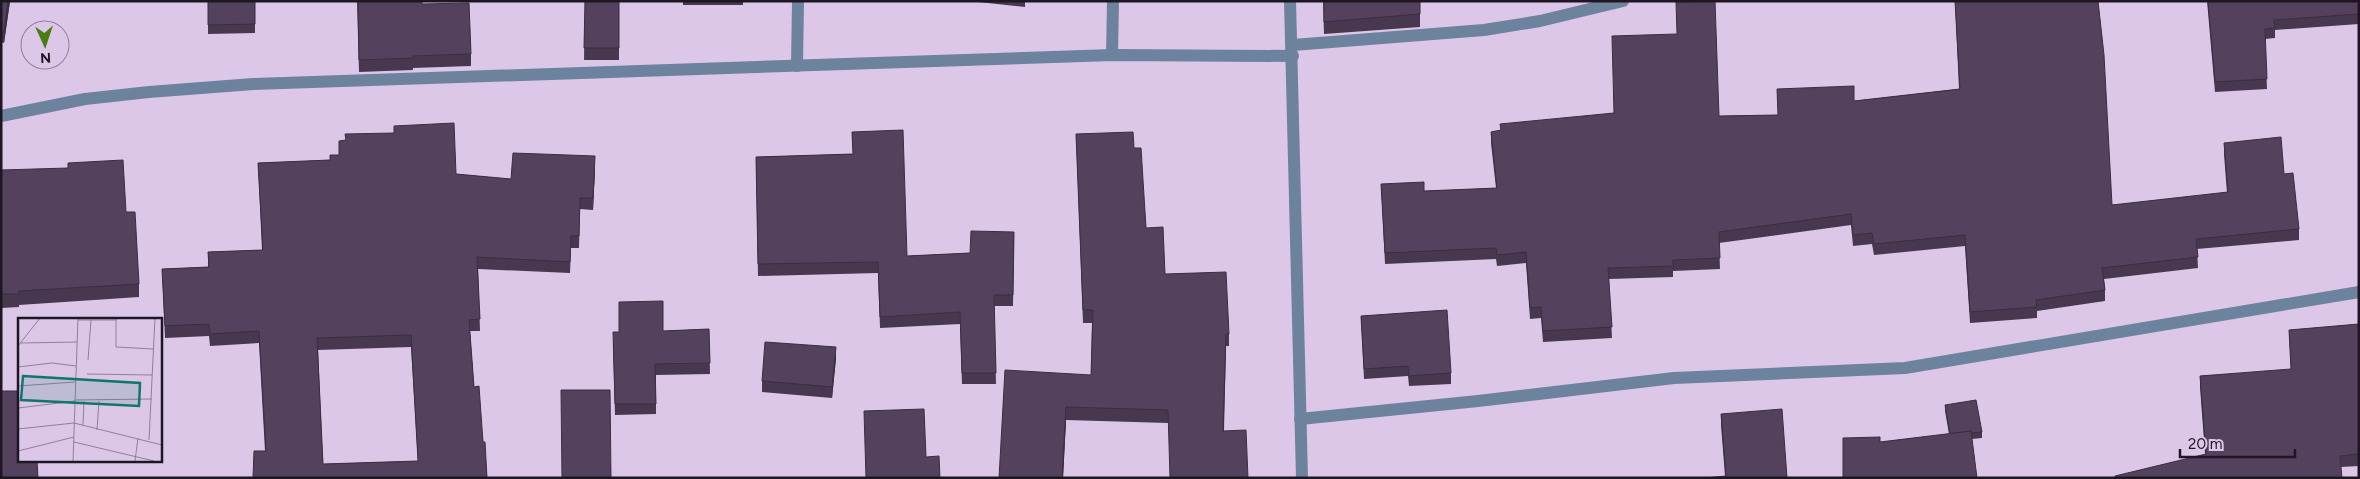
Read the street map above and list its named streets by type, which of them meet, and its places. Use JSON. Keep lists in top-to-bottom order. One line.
{"scale_bar":"20 m","north":"bottom"}
